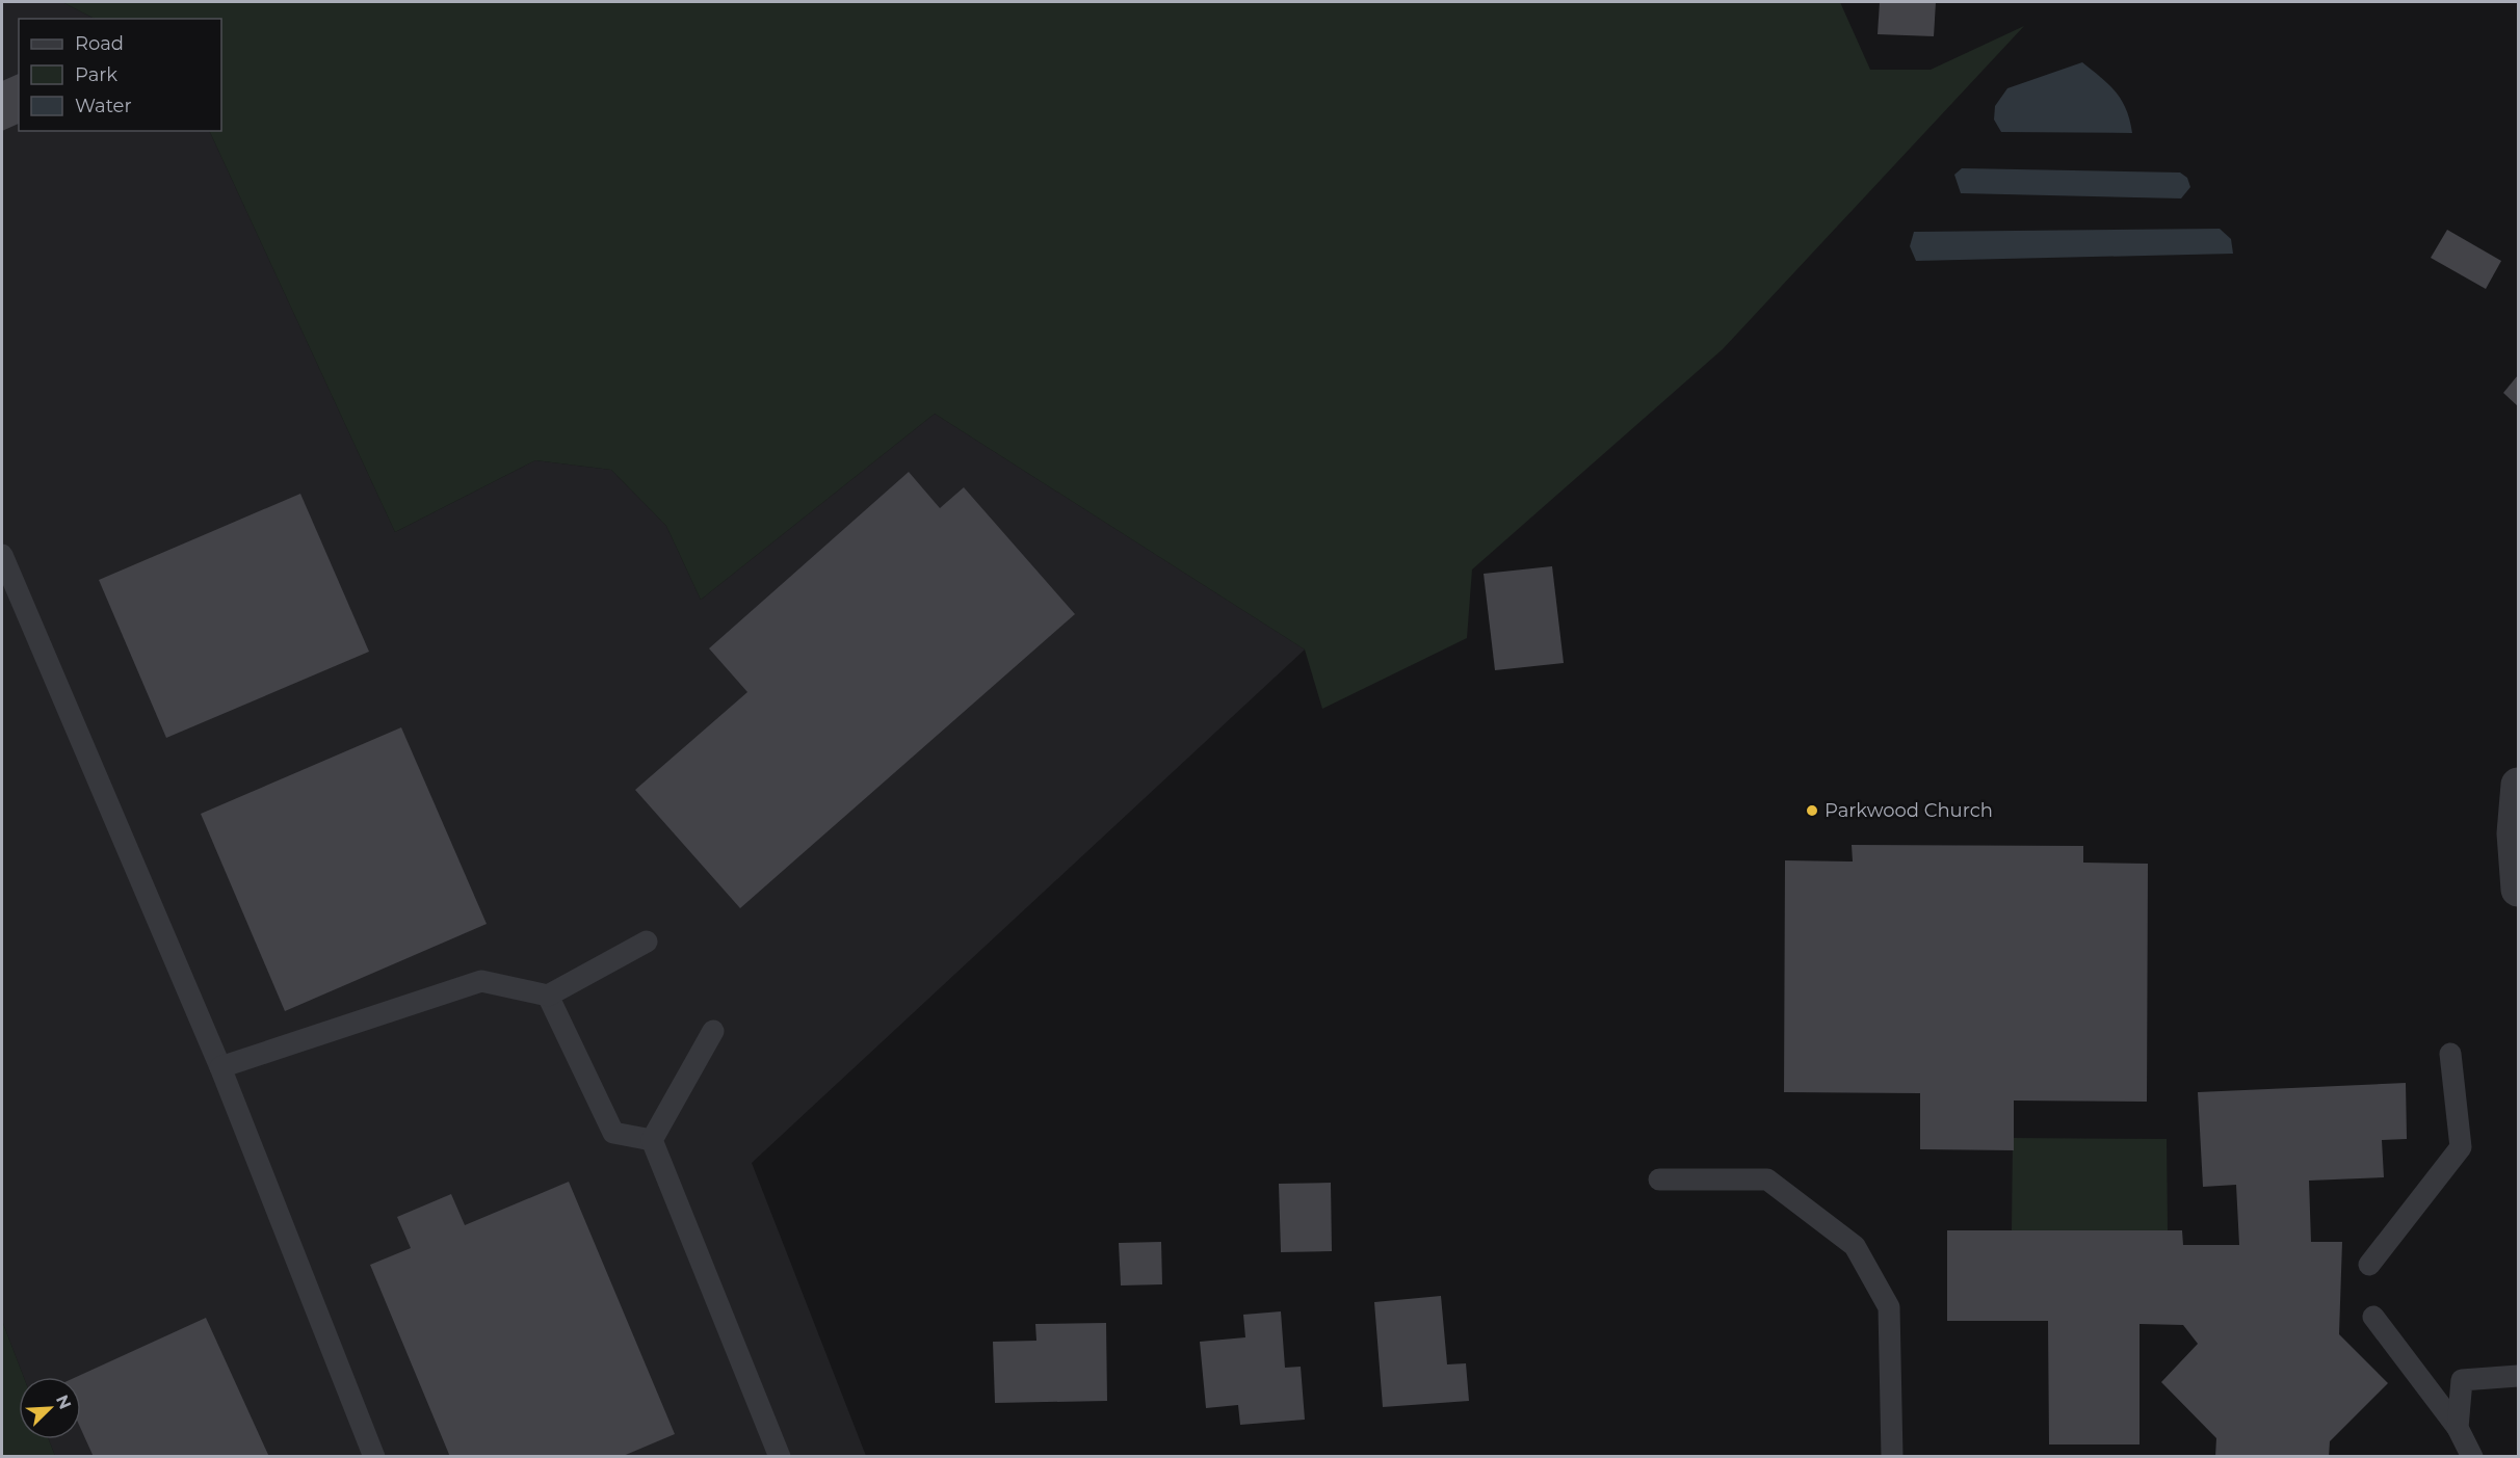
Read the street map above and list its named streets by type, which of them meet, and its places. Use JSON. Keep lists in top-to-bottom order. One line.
{"places":["Parkwood Church"],"legend":["Road","Park","Water"],"north":"top right"}
